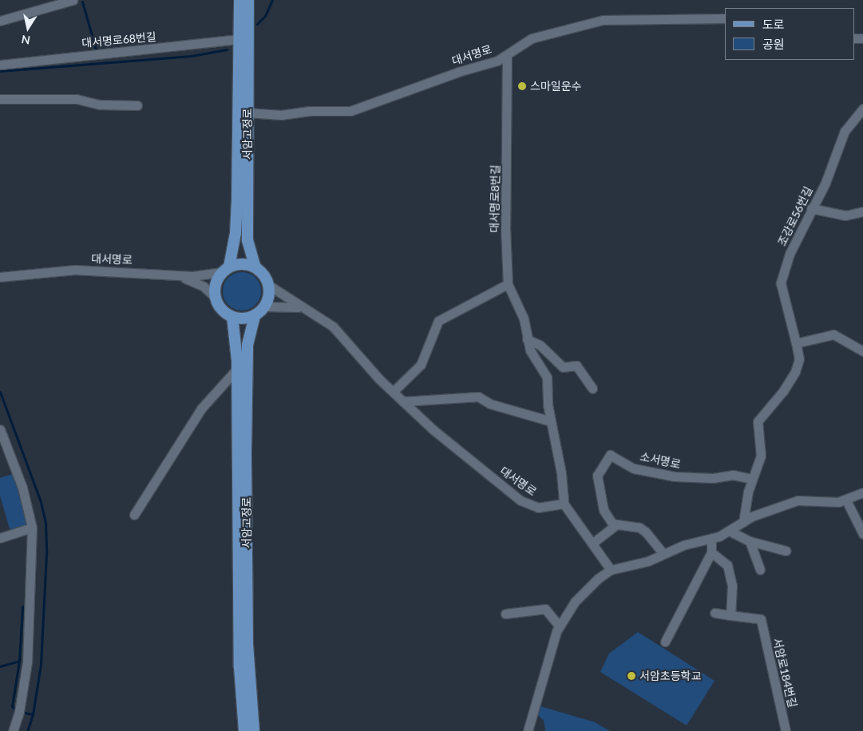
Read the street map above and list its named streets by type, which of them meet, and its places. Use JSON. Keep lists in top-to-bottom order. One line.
{"streets":{"main road":["서암고정로"],"street":["대서명로68번길","대서명로","대서명로8번길","조강로56번길","소서명로","서암로184번길"]},"crossings":[["대서명로68번길","서암고정로"],["대서명로","서암고정로"],["대서명로","대서명로8번길"],["조강로56번길","소서명로"]],"places":["스마일운수","서암초등학교"],"legend":["도로","공원"],"north":"bottom"}
